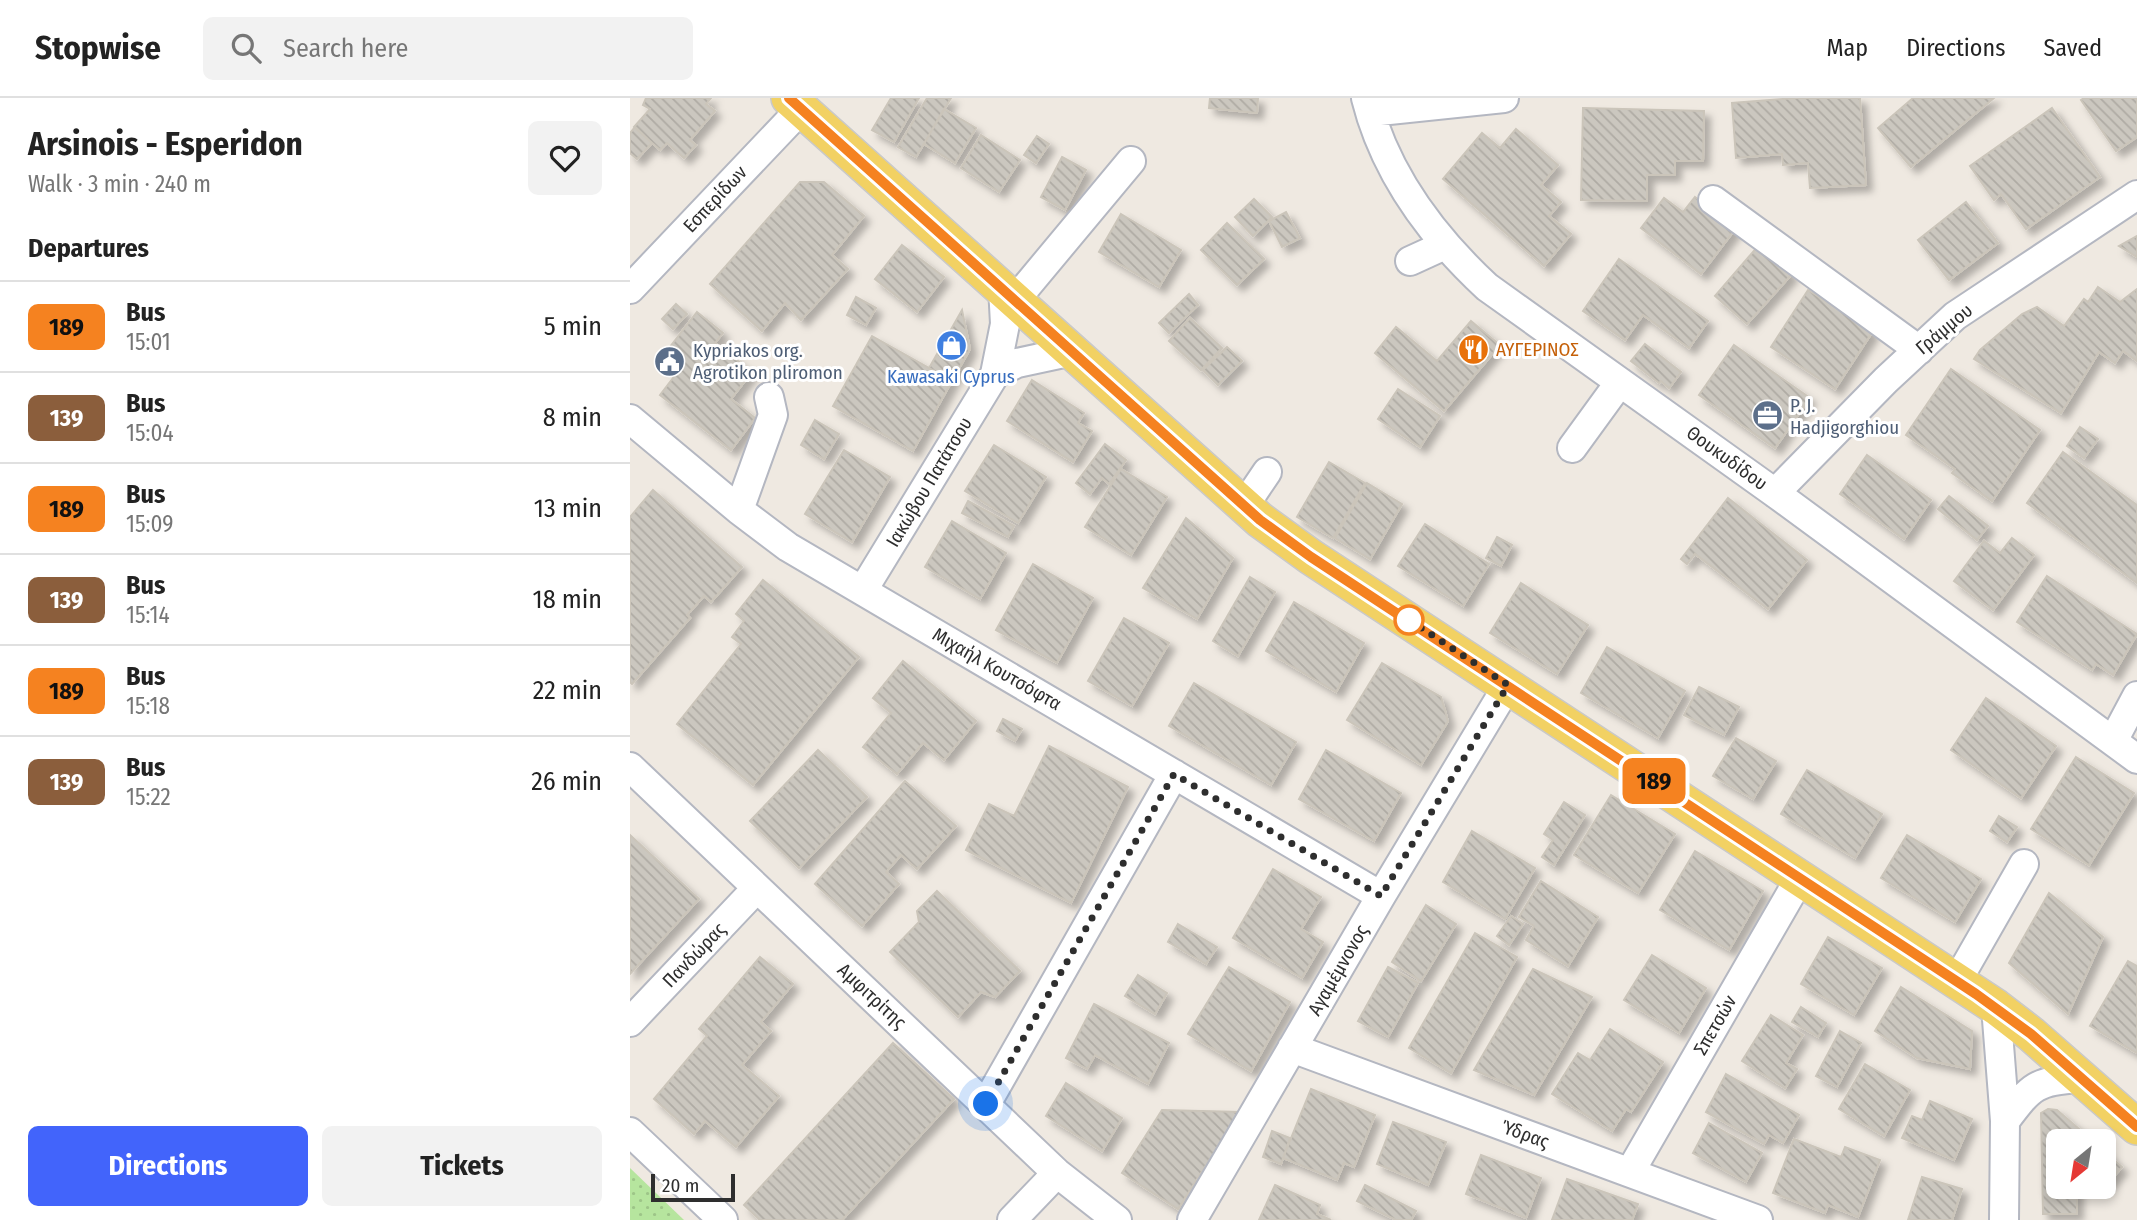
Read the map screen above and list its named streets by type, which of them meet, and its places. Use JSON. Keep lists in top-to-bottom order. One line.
{"streets":{"street":["Εσπερίδων","Γράμμου","Θουκυδίδου","Ιακώβου Πατάτσου","Μιχαήλ Κουτσόφτα","Πανδώρας","Αγαμέμνονος","Αμφιτρίτης","Σπετσών","Ύδρας"]},"crossings":[["Γράμμου","Θουκυδίδου"],["Ιακώβου Πατάτσου","Μιχαήλ Κουτσόφτα"],["Μιχαήλ Κουτσόφτα","Αγαμέμνονος"],["Πανδώρας","Αμφιτρίτης"],["Αγαμέμνονος","Ύδρας"],["Σπετσών","Ύδρας"]],"places":{"shop":["Kawasaki Cyprus"],"restaurant":["ΑΥΓΕΡΙΝΟΣ"],"public building":["Kypriakos org. Agrotikon pliromon"],"office":["P. J. Hadjigorghiou"]},"lines":["bus line 189"],"scale_bar":"20 m","north":"bottom left","page":{"header":"Stopwise","search":"Search here","nav":["Map","Directions","Saved"],"heading":[["Arsinois - Esperidon","Walk · 3 min · 240 m"],"Departures"],"on_map":"189","list":[{"mark":"189","name":"Bus","note":"15:01","value":"5 min"},{"mark":"139","name":"Bus","note":"15:04","value":"8 min"},{"mark":"189","name":"Bus","note":"15:09","value":"13 min"},{"mark":"139","name":"Bus","note":"15:14","value":"18 min"},{"mark":"189","name":"Bus","note":"15:18","value":"22 min"},{"mark":"139","name":"Bus","note":"15:22","value":"26 min"}],"buttons":["Directions","Tickets"],"scale":"20 m"}}
